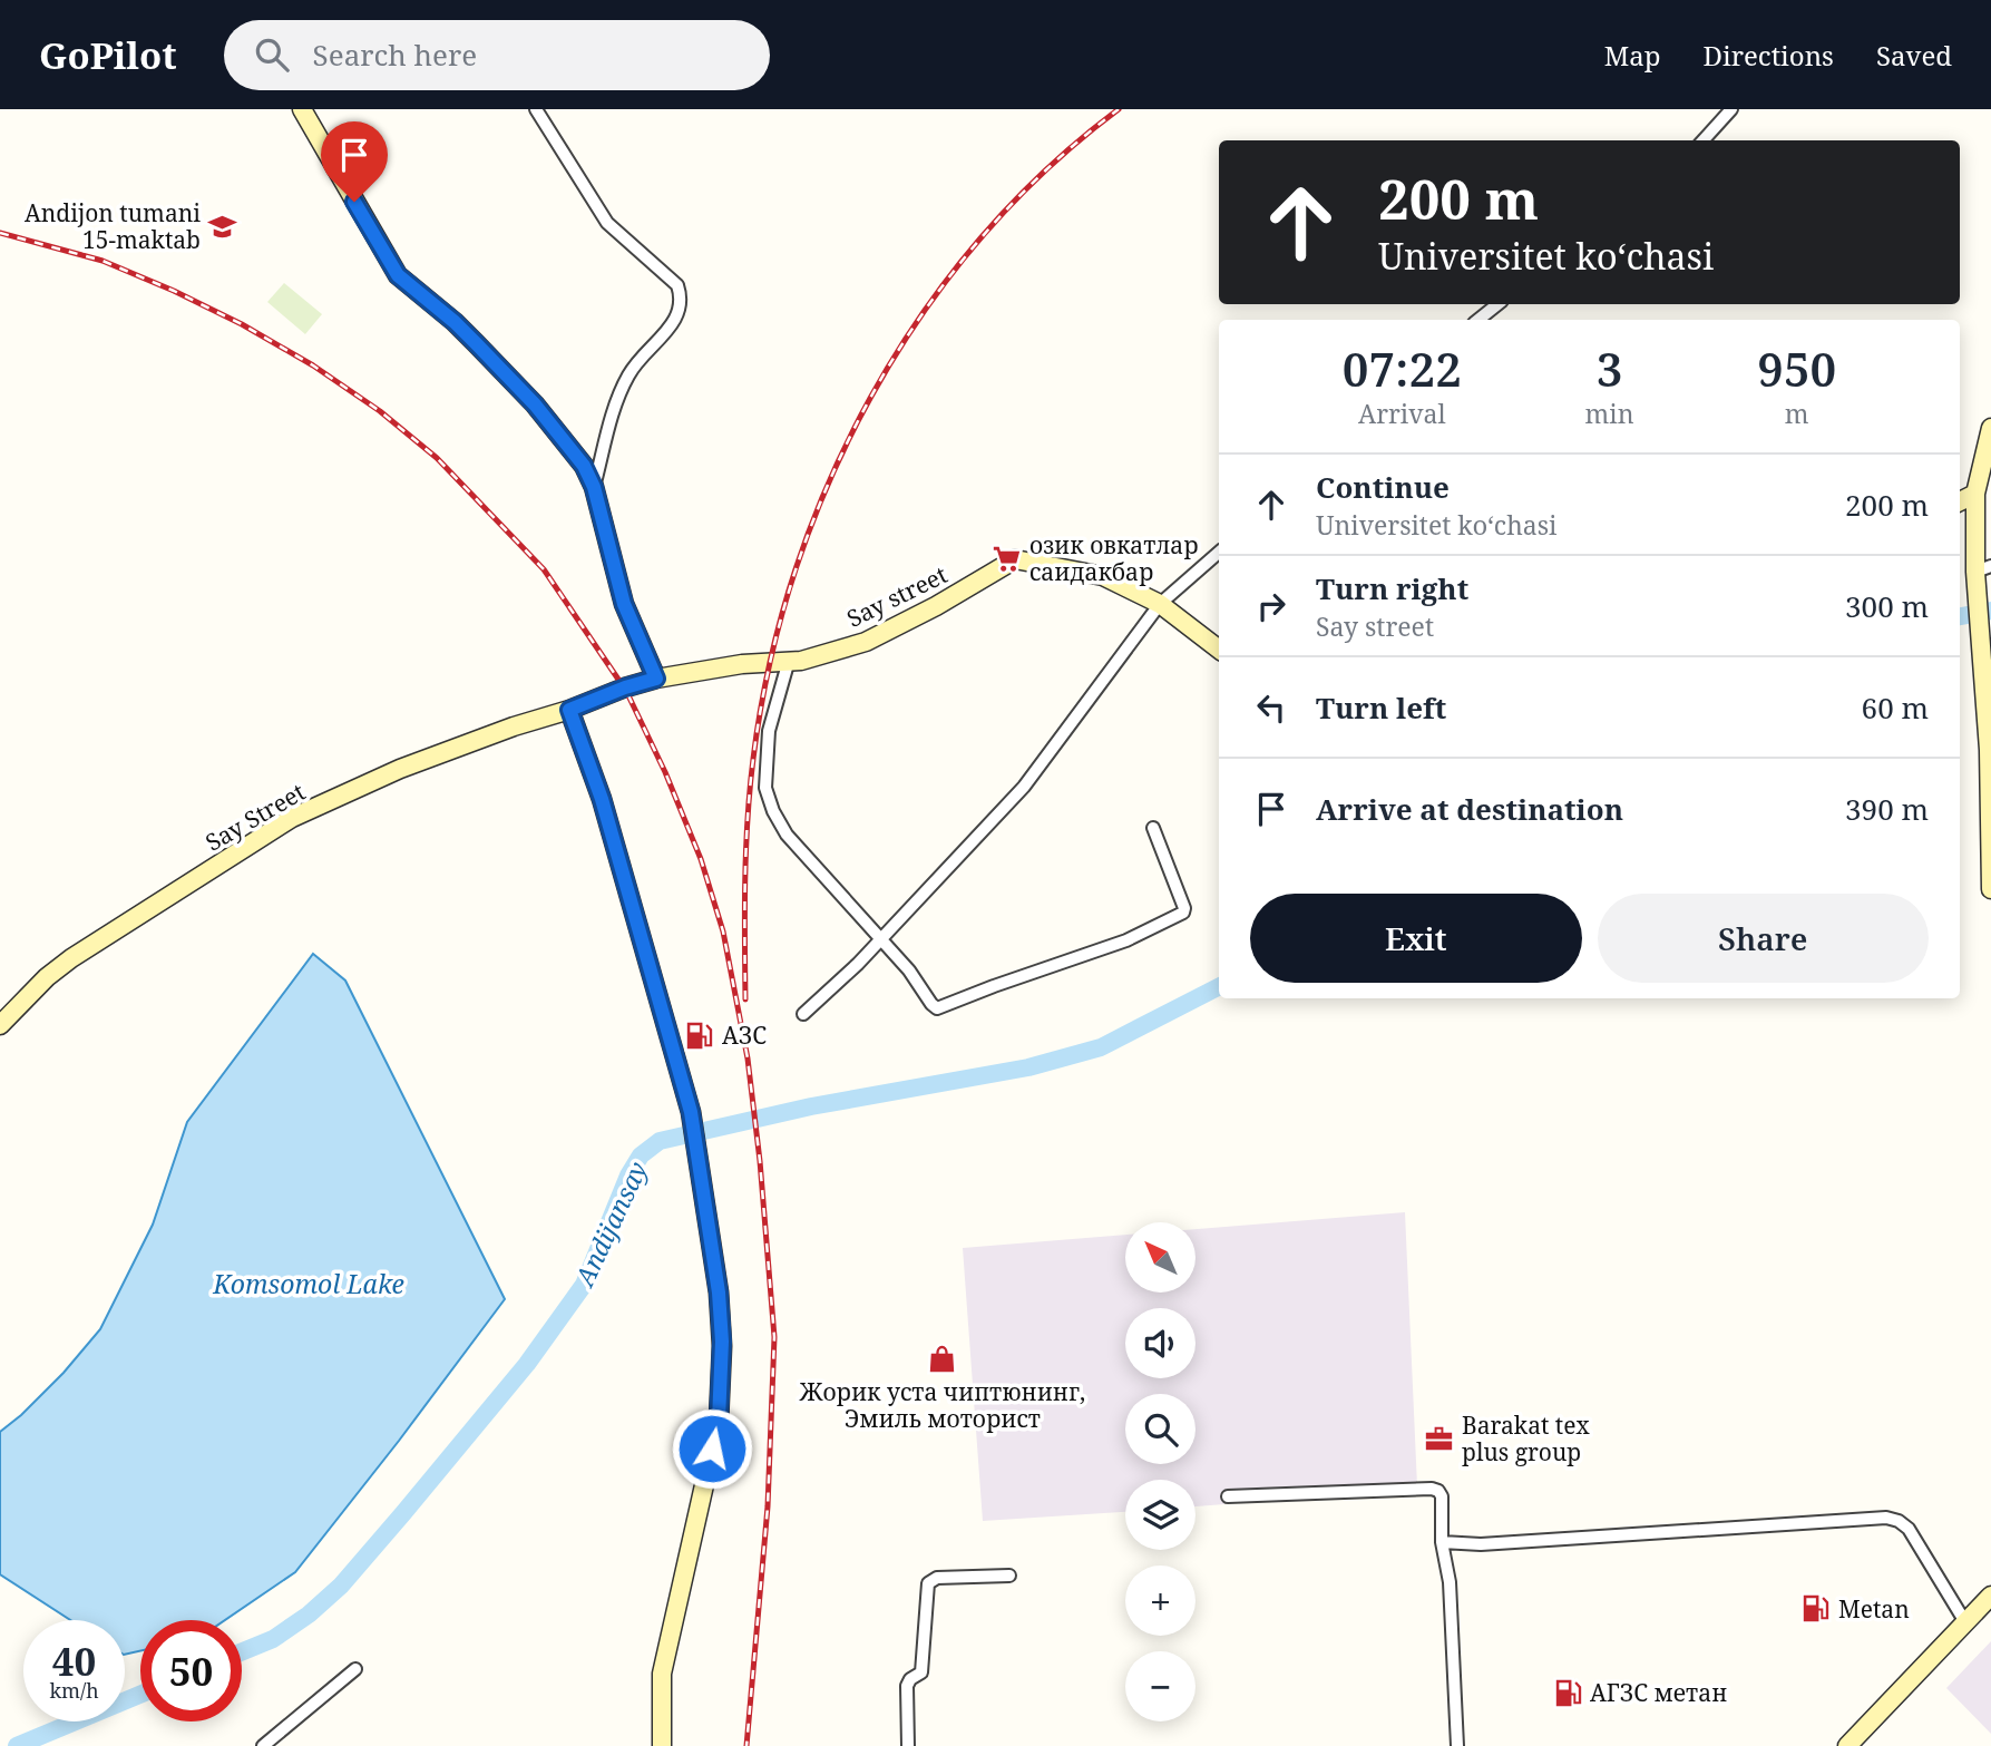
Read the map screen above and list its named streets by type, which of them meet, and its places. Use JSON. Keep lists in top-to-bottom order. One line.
{"streets":{"main road":["Say street","Say Street"]},"crossings":[["Say street","Say Street"]],"water":["Andijansay","Komsomol Lake"],"places":{"school or university":["Andijon tumani 15-maktab"],"supermarket":["озик овкатлар саидакбар"],"fuel station":["АЗС","Metan","АГЗС метан"],"shop":["Жорик уста чиптюнинг, Эмиль моторист"],"office":["Barakat tex plus group"]},"north":"top left","page":{"header":"GoPilot","search":"Search here","nav":["Map","Directions","Saved"],"turn":["200 m","Universitet kо‘chasi"],"eta":["07:22","Arrival","3","min","950","m"],"list":[{"name":"Continue","note":"Universitet kо‘chasi","value":"200 m"},{"name":"Turn right","note":"Say street","value":"300 m"},{"name":"Turn left","value":"60 m"},{"name":"Arrive at destination","value":"390 m"}],"buttons":["Exit","Share"],"map_buttons":["+","−"],"speed":"40 km/h","limit":"50"}}
